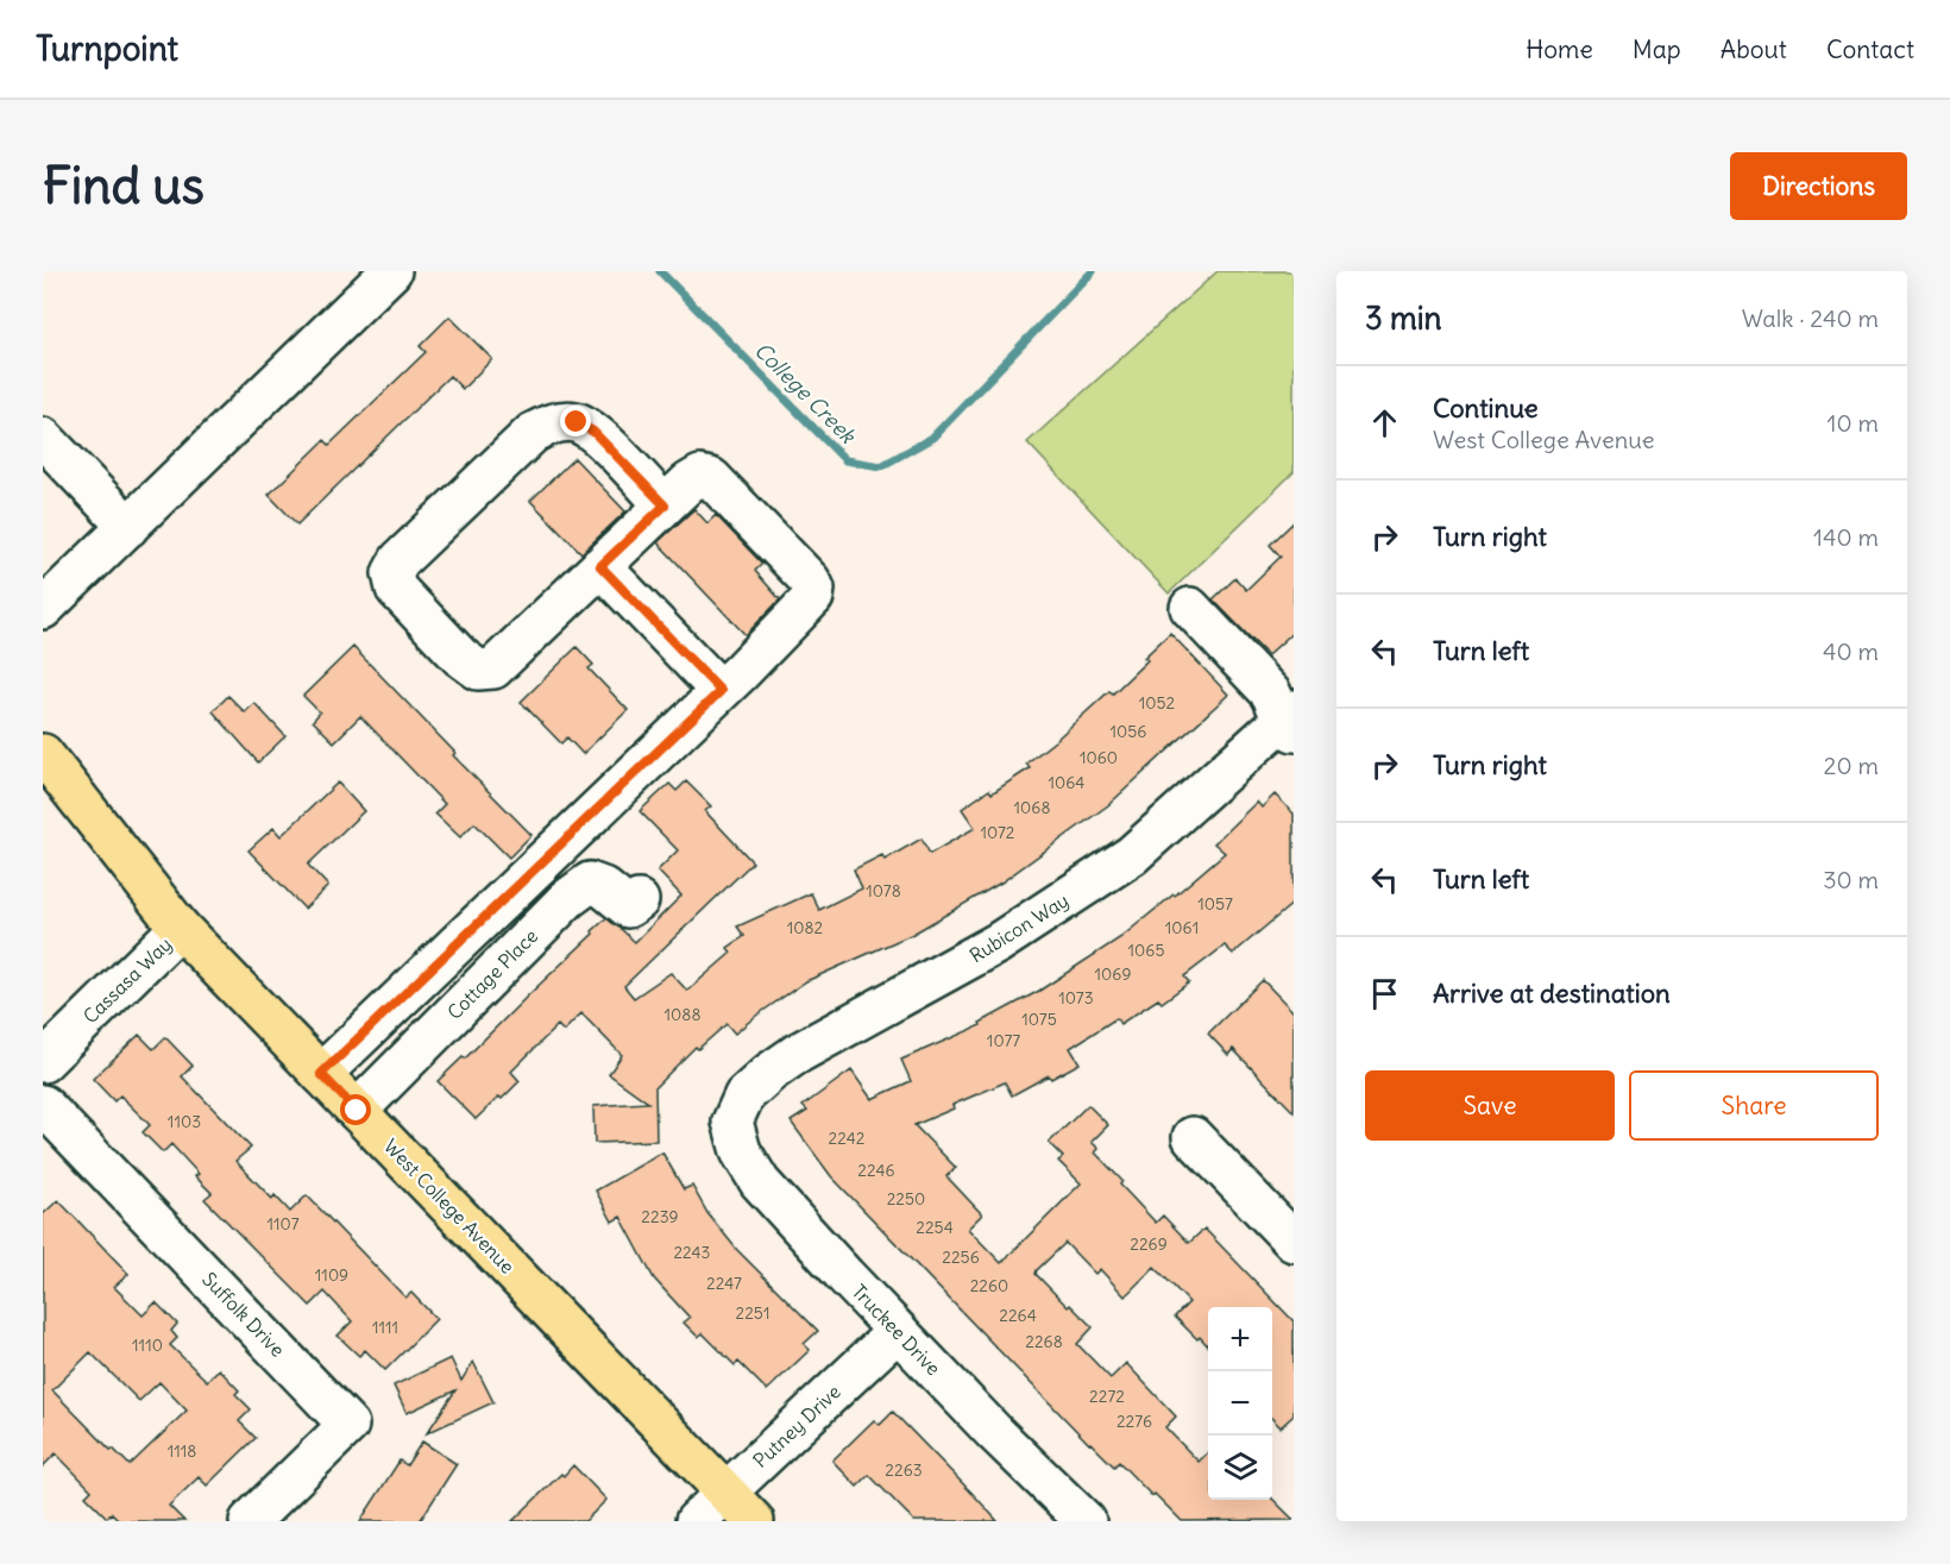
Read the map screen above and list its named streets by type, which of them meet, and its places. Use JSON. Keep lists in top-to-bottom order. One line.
{"streets":{"main road":["West College Avenue"],"street":["Rubicon Way","Cottage Place","Cassasa Way","Suffolk Drive","Truckee Drive","Putney Drive"]},"crossings":[["Rubicon Way","Truckee Drive"],["Cottage Place","West College Avenue"],["Cassasa Way","West College Avenue"],["West College Avenue","Putney Drive"],["Truckee Drive","Putney Drive"]],"water":["College Creek"],"house_numbers":["1052","1056","1060","1064","1068","1072","1078","1057","1082","1061","1065","1069","1073","1088","1075","1077","1103","2242","2246","2250","2239","1107","2254","2269","2243","2256","1109","2247","2260","2251","2264","1111","2268","1110","2272","2276","1118","2263"],"page":{"header":"Turnpoint","nav":["Home","Map","About","Contact"],"buttons":["Directions",["Save","Share"]],"title":"Find us","heading":["3 min","Walk · 240 m"],"list":[["Continue","West College Avenue","10 m"],["Turn right","140 m"],["Turn left","40 m"],["Turn right","20 m"],["Turn left","30 m"],"Arrive at destination"],"map_buttons":["+","−"]}}
